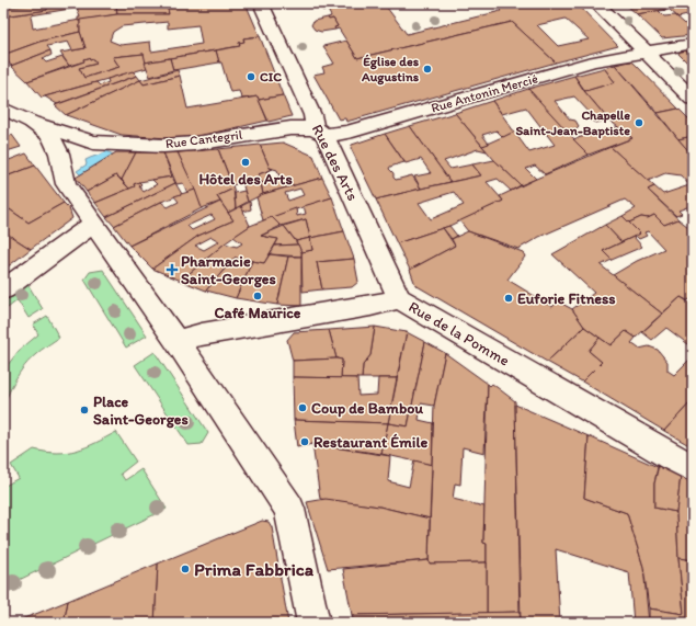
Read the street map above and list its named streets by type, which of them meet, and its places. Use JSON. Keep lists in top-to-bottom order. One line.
{"streets":{"street":["Rue Antonin Mercié","Rue Cantegril","Rue des Arts","Rue de la Pomme"]},"crossings":[["Rue Antonin Mercié","Rue Cantegril"],["Rue Antonin Mercié","Rue des Arts"],["Rue Cantegril","Rue des Arts"],["Rue des Arts","Rue de la Pomme"]],"places":{"other":["Église des Augustins","CIC","Chapelle Saint-Jean-Baptiste","Hôtel des Arts","Café Maurice","Euforie Fitness","Coup de Bambou","Place Saint-Georges","Restaurant Émile","Prima Fabbrica"],"health":["Pharmacie Saint-Georges"]}}
